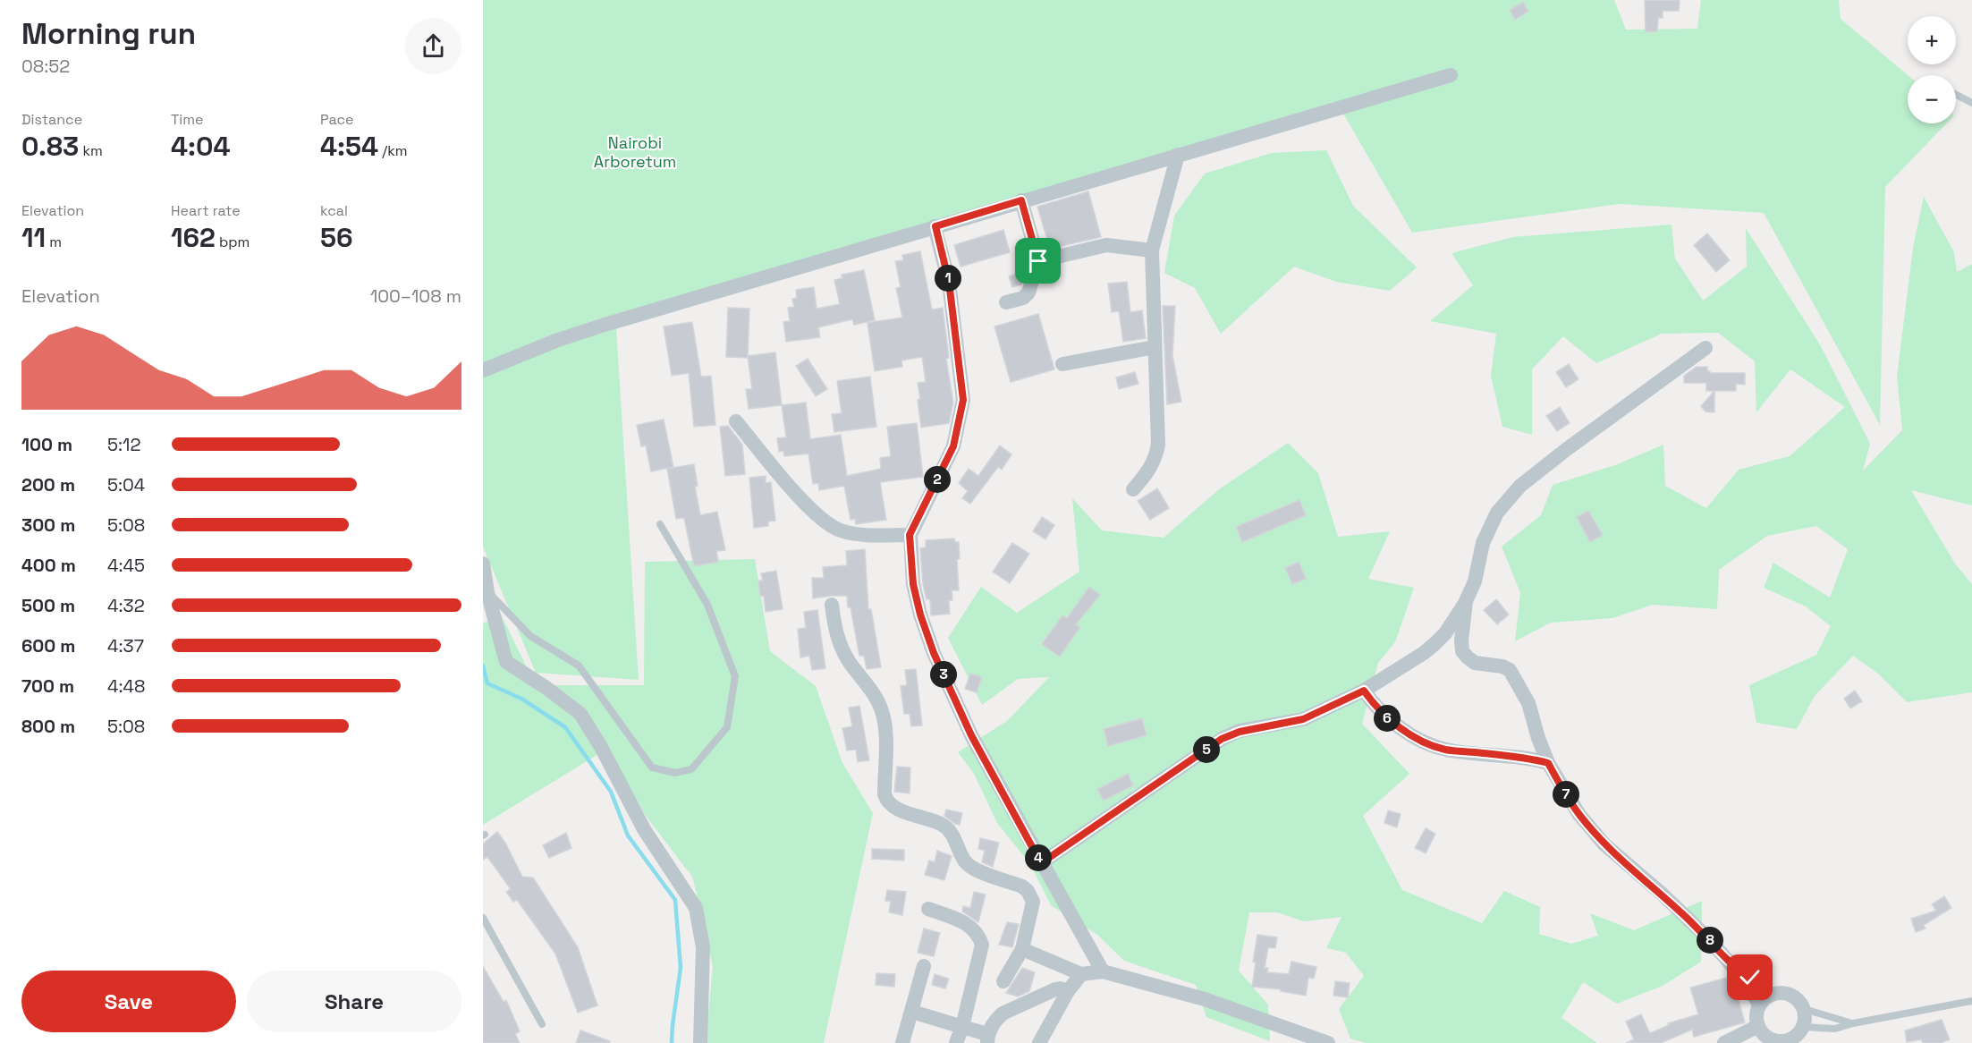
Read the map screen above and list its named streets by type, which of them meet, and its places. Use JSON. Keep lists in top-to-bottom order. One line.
{"parks":["Nairobi Arboretum"],"page":{"heading":["Morning run","08:52"],"map_buttons":["+","−"],"stats":[["Distance","0.83 km"],["Time","4:04"],["Pace","4:54 /km"],["Elevation","11 m"],["Heart rate","162 bpm"],["kcal","56"]],"pins":["1","2","3","6","5","7","4","8"],"chart":["Elevation","100–108 m"],"list":[{"name":"100 m","note":"5:12"},{"name":"200 m","note":"5:04"},{"name":"300 m","note":"5:08"},{"name":"400 m","note":"4:45"},{"name":"500 m","note":"4:32"},{"name":"600 m","note":"4:37"},{"name":"700 m","note":"4:48"},{"name":"800 m","note":"5:08"}],"buttons":["Save","Share"]}}
